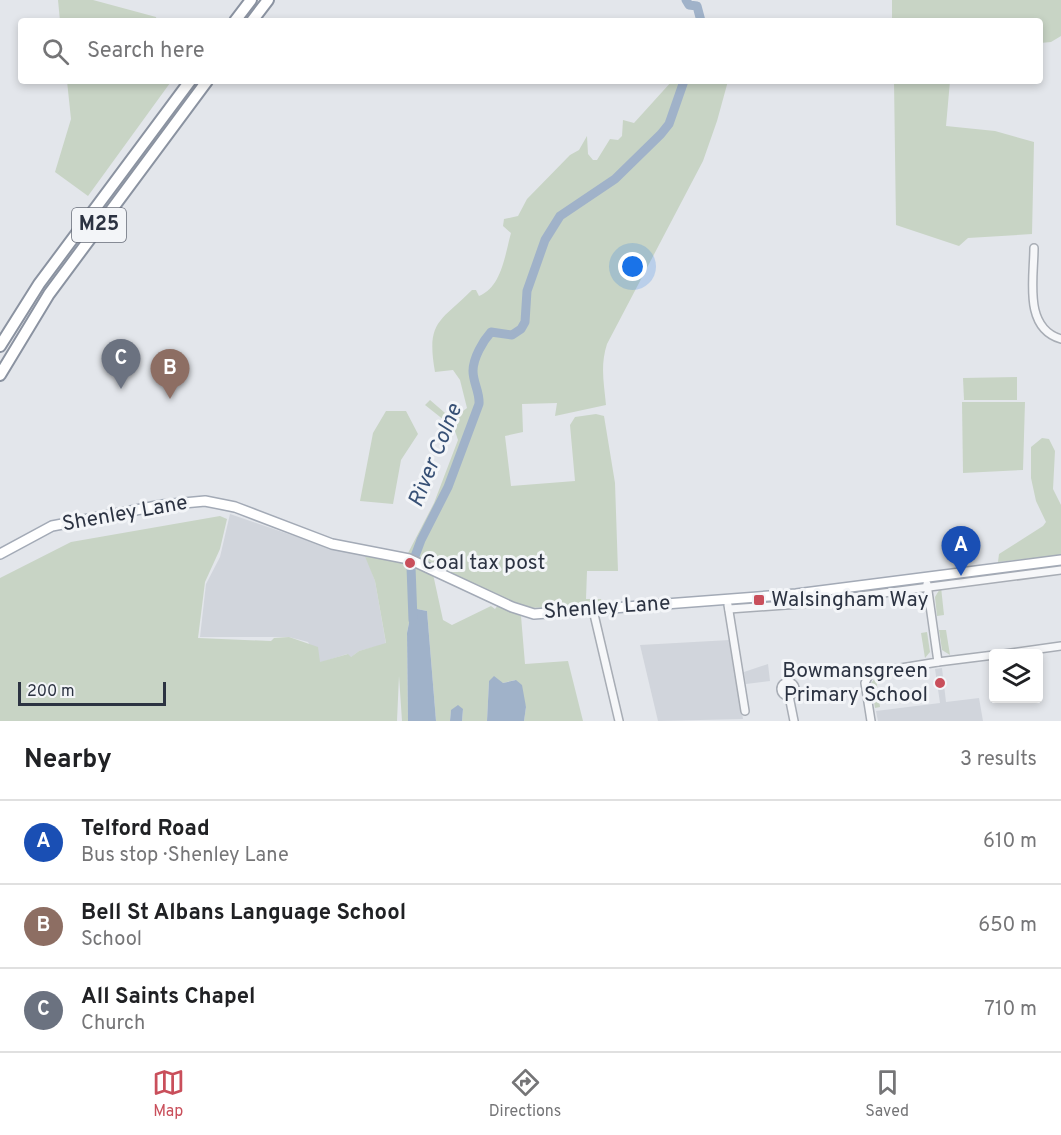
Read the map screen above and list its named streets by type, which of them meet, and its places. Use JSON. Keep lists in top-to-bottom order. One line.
{"streets":{"highway":["M25"],"main road":["Shenley Lane"]},"water":["River Colne"],"places":{"other":["Coal tax post","Bowmansgreen Primary School"],"transit":["Walsingham Way"]},"scale_bar":"200 m","page":{"search":"Search here","pins":["C","B","A"],"scale":"200 m","heading":["Nearby","3 results"],"list":[{"mark":"A","name":"Telford Road","note":"Bus stop · Shenley Lane","value":"610 m"},{"mark":"B","name":"Bell St Albans Language School","note":"School","value":"650 m"},{"mark":"C","name":"All Saints Chapel","note":"Church","value":"710 m"}],"nav":["Map","Directions","Saved"]}}
